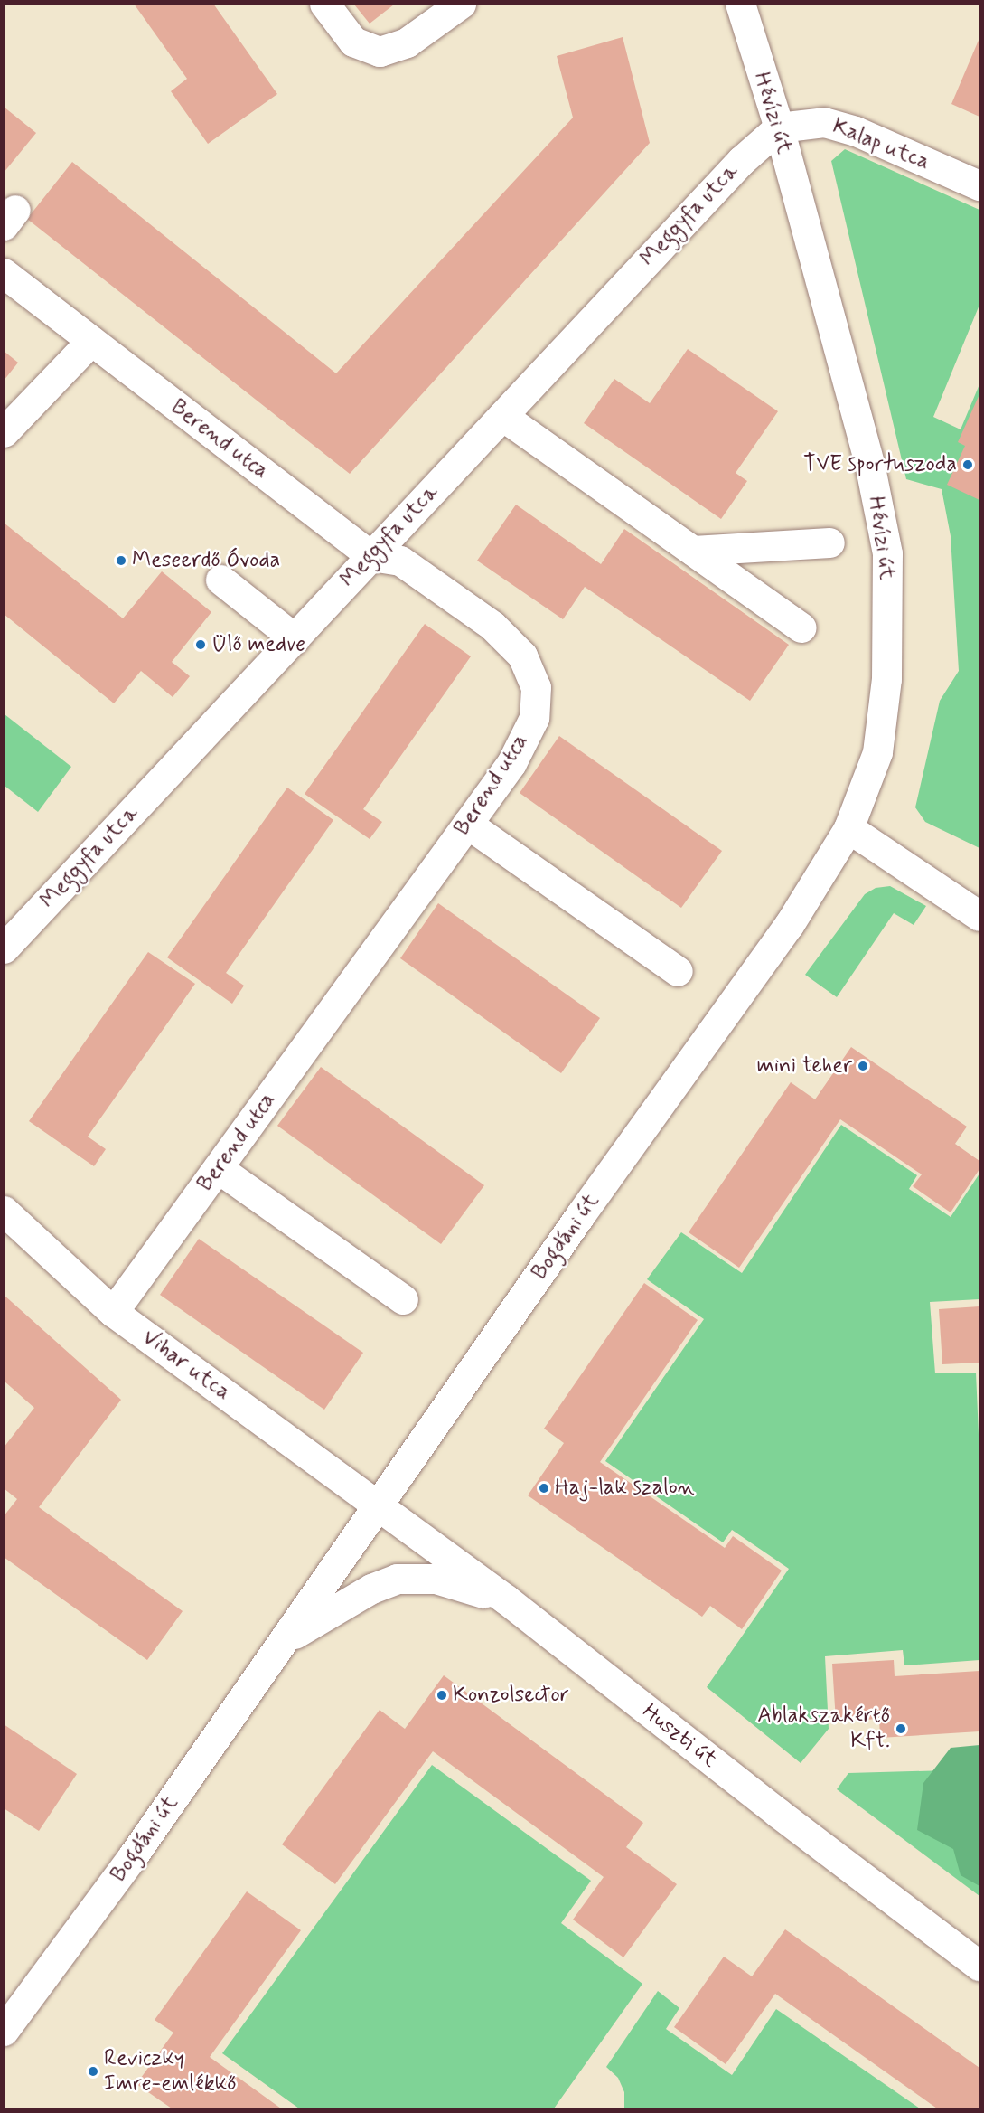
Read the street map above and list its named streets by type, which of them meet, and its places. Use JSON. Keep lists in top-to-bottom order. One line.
{"streets":{"street":["Hévízi út","Kalap utca","Meggyfa utca","Berend utca","Bogdáni út","Vihar utca","Huszti út"]},"crossings":[["Hévízi út","Kalap utca"],["Hévízi út","Meggyfa utca"],["Hévízi út","Bogdáni út"],["Kalap utca","Meggyfa utca"],["Meggyfa utca","Berend utca"],["Berend utca","Vihar utca"],["Bogdáni út","Vihar utca"],["Bogdáni út","Huszti út"],["Vihar utca","Huszti út"]],"places":["TVE sportuszoda","Meseerdő Óvoda","Ülő medve","mini teher","Haj-lak szalon","Konzolsector","Ablakszakértő Kft.","Reviczky Imre-emlékkő"]}
